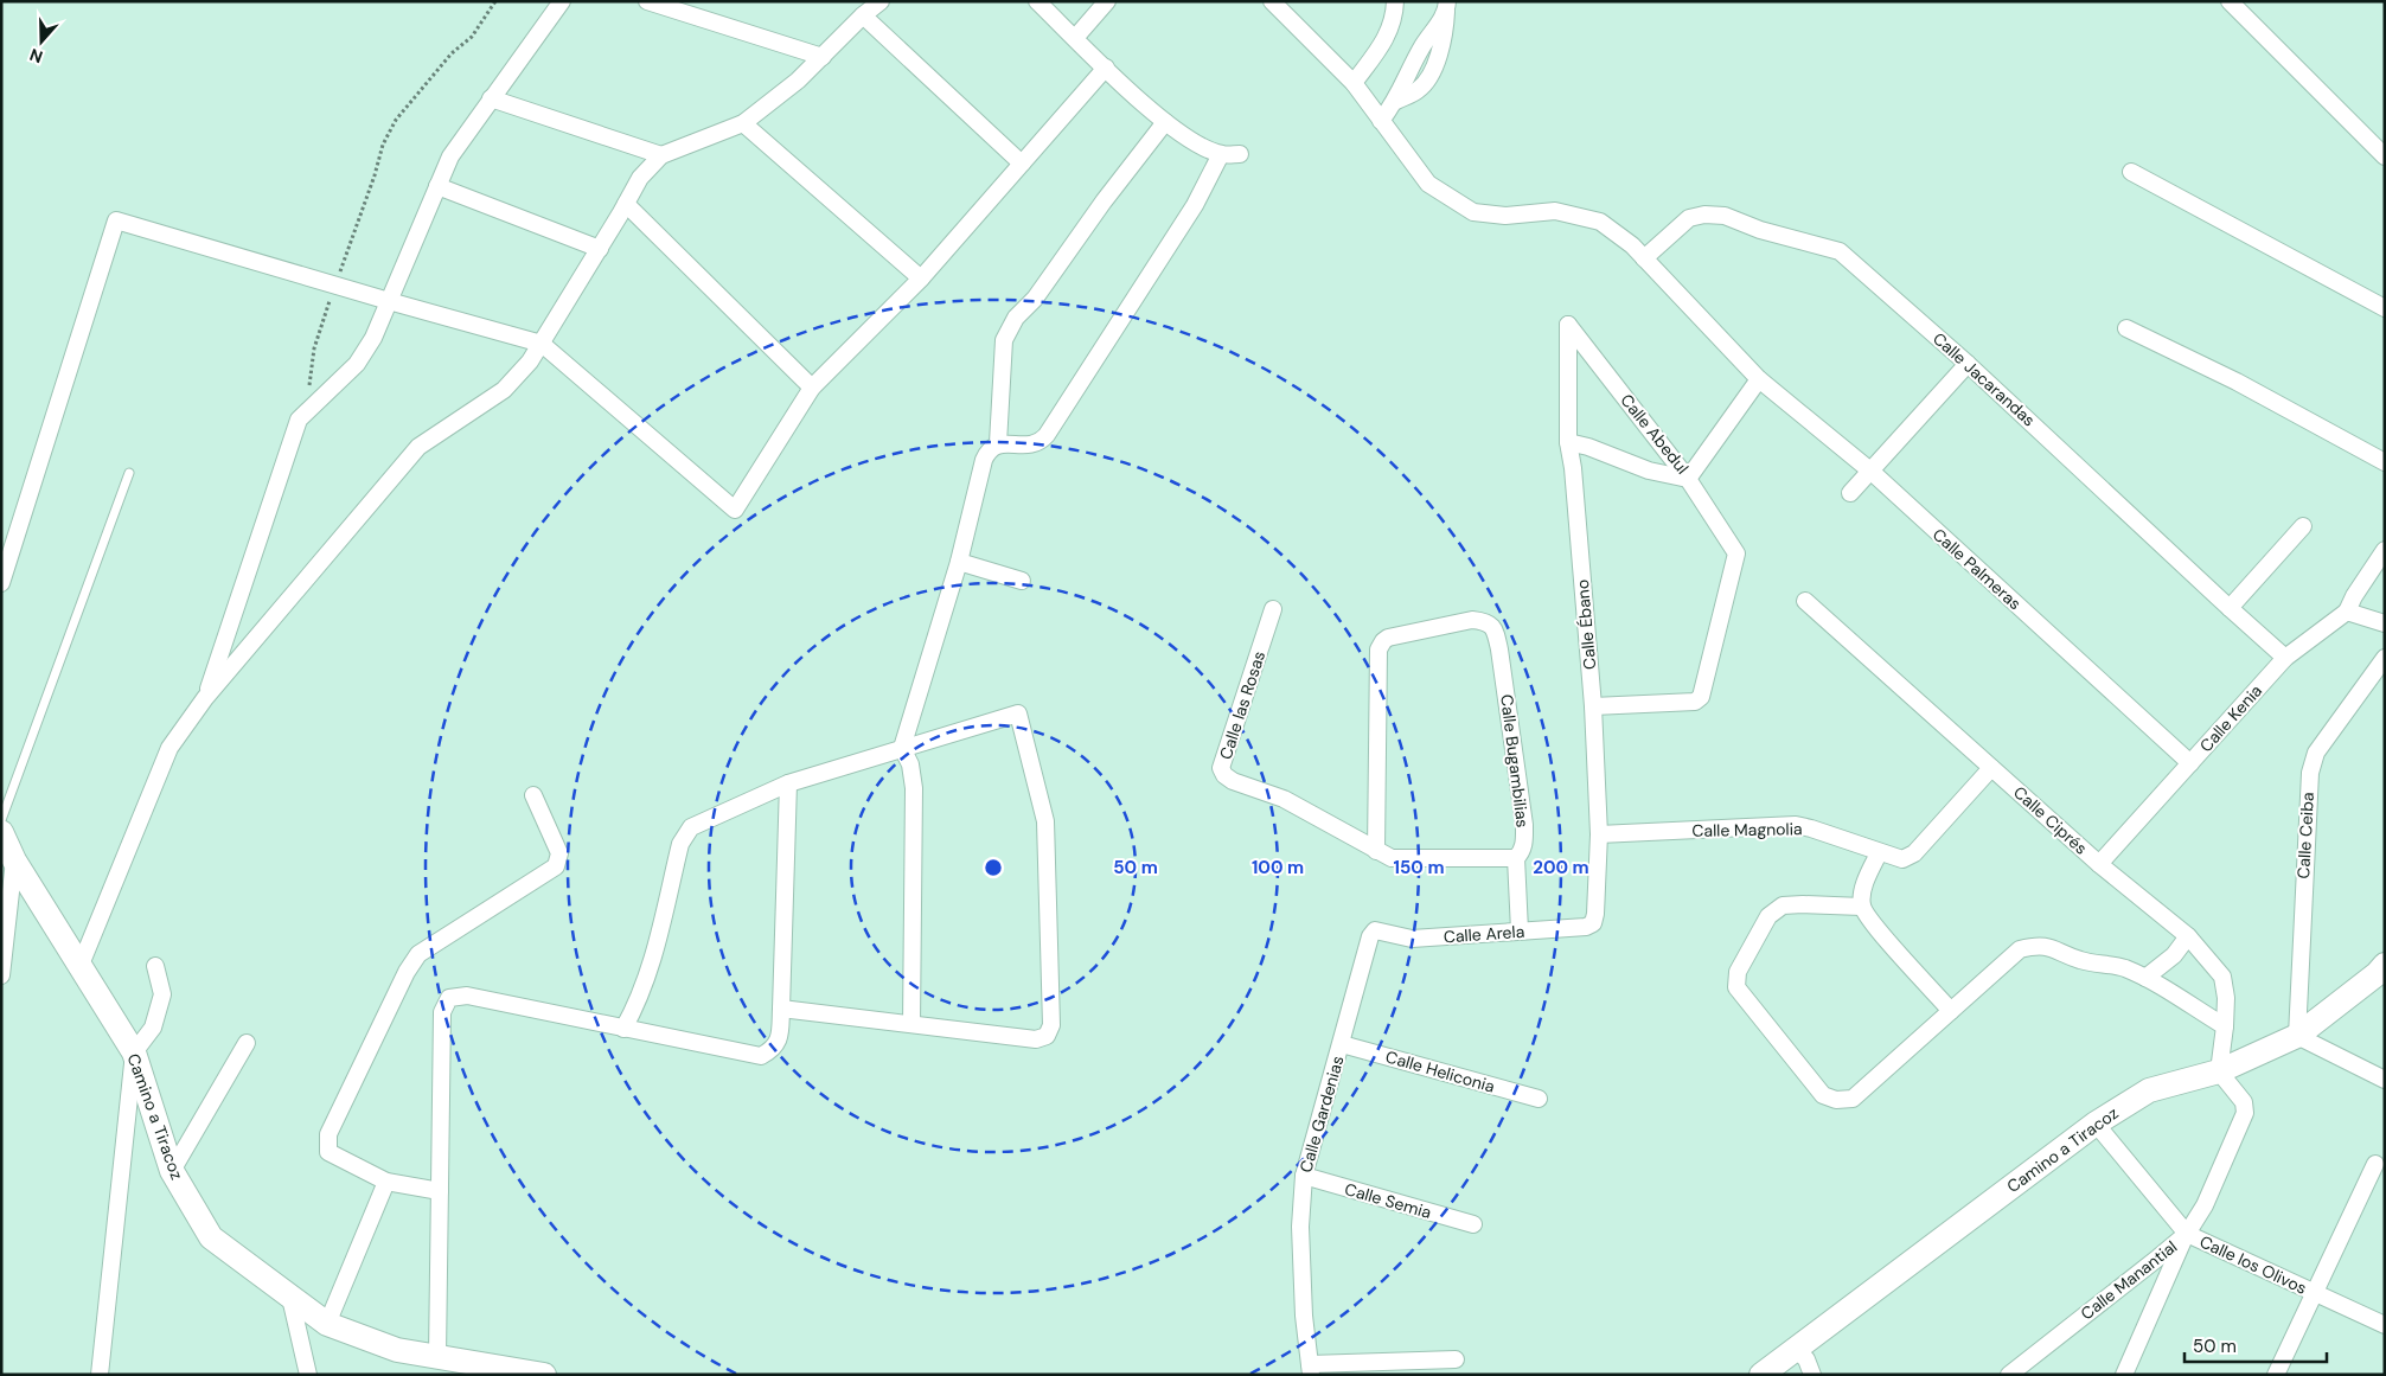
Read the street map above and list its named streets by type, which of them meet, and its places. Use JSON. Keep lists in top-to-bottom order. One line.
{"streets":{"street":["Calle Jacarandas","Calle Abedul","Calle Palmeras","Calle Ébano","Calle las Rosas","Calle Kenia","Calle Bugambilias","Calle Ciprés","Calle Magnolia","Calle Ceiba","Calle Arela","Calle Heliconia","Calle Gardenias","Camino a Tiracoz","Calle Semia","Calle los Olivos","Calle Manantial"]},"crossings":[["Calle Jacarandas","Calle Palmeras"],["Calle Jacarandas","Calle Kenia"],["Calle Abedul","Calle Palmeras"],["Calle Abedul","Calle Ébano"],["Calle Palmeras","Calle Kenia"],["Calle Ébano","Calle Magnolia"],["Calle Ébano","Calle Arela"],["Calle las Rosas","Calle Bugambilias"],["Calle Kenia","Calle Ciprés"],["Calle Bugambilias","Calle Arela"],["Calle Ciprés","Calle Magnolia"],["Calle Ciprés","Camino a Tiracoz"],["Calle Ciprés","Calle Manantial"],["Calle Ceiba","Camino a Tiracoz"],["Calle Arela","Calle Gardenias"],["Calle Heliconia","Calle Gardenias"],["Calle Gardenias","Calle Semia"],["Camino a Tiracoz","Calle los Olivos"],["Camino a Tiracoz","Calle Manantial"],["Calle los Olivos","Calle Manantial"]],"scale_bar":"50 m","north":"bottom","rings":["50 m","100 m","150 m","200 m"]}
